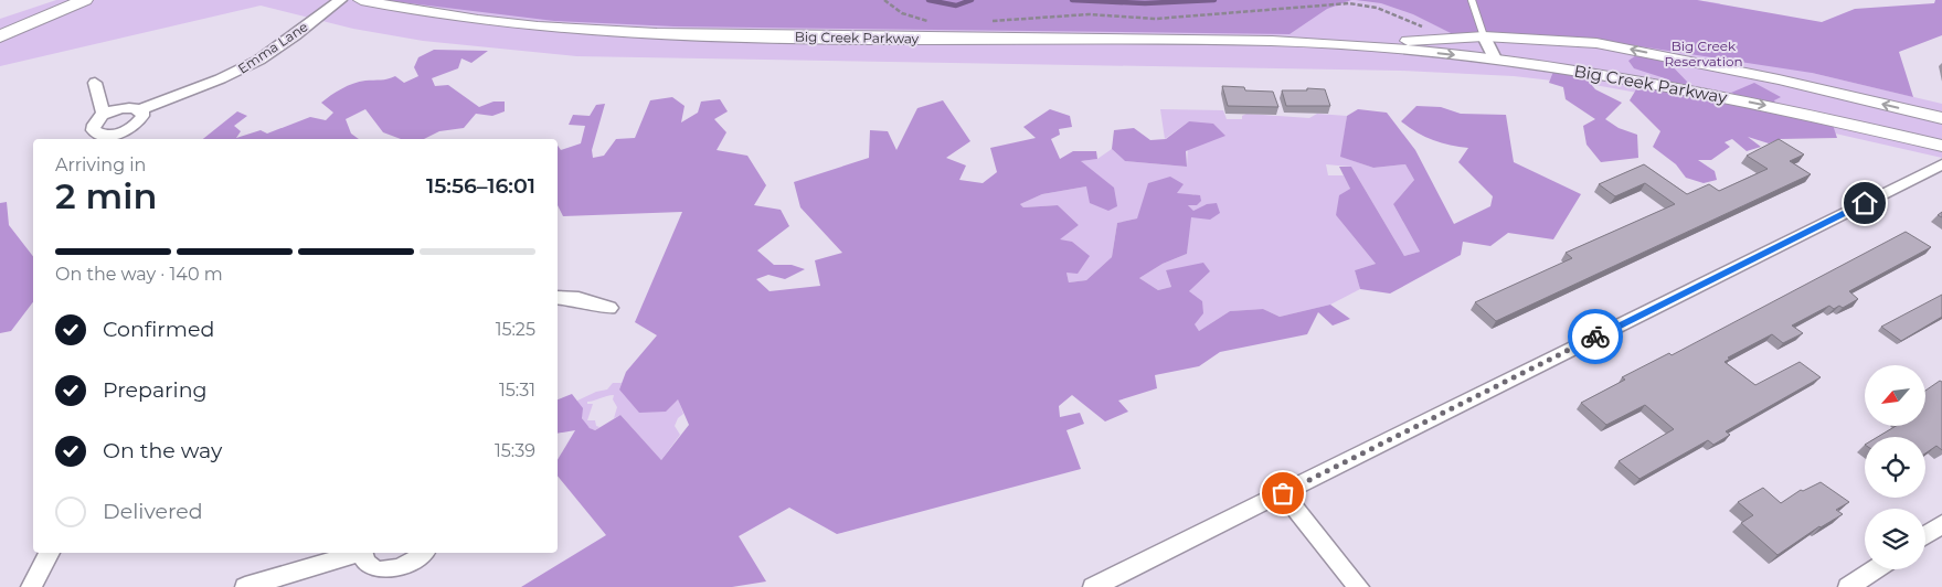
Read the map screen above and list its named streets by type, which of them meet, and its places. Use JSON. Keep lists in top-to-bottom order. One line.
{"streets":{"street":["Big Creek Parkway","Emma Lane"]},"parks":["Big Creek Reservation"],"north":"bottom left","page":{"heading":["2 min","Arriving in","15:56–16:01"],"bar":"On the way · 140 m","list":[["Confirmed","15:25"],["Preparing","15:31"],["On the way","15:39"],"Delivered"]}}
